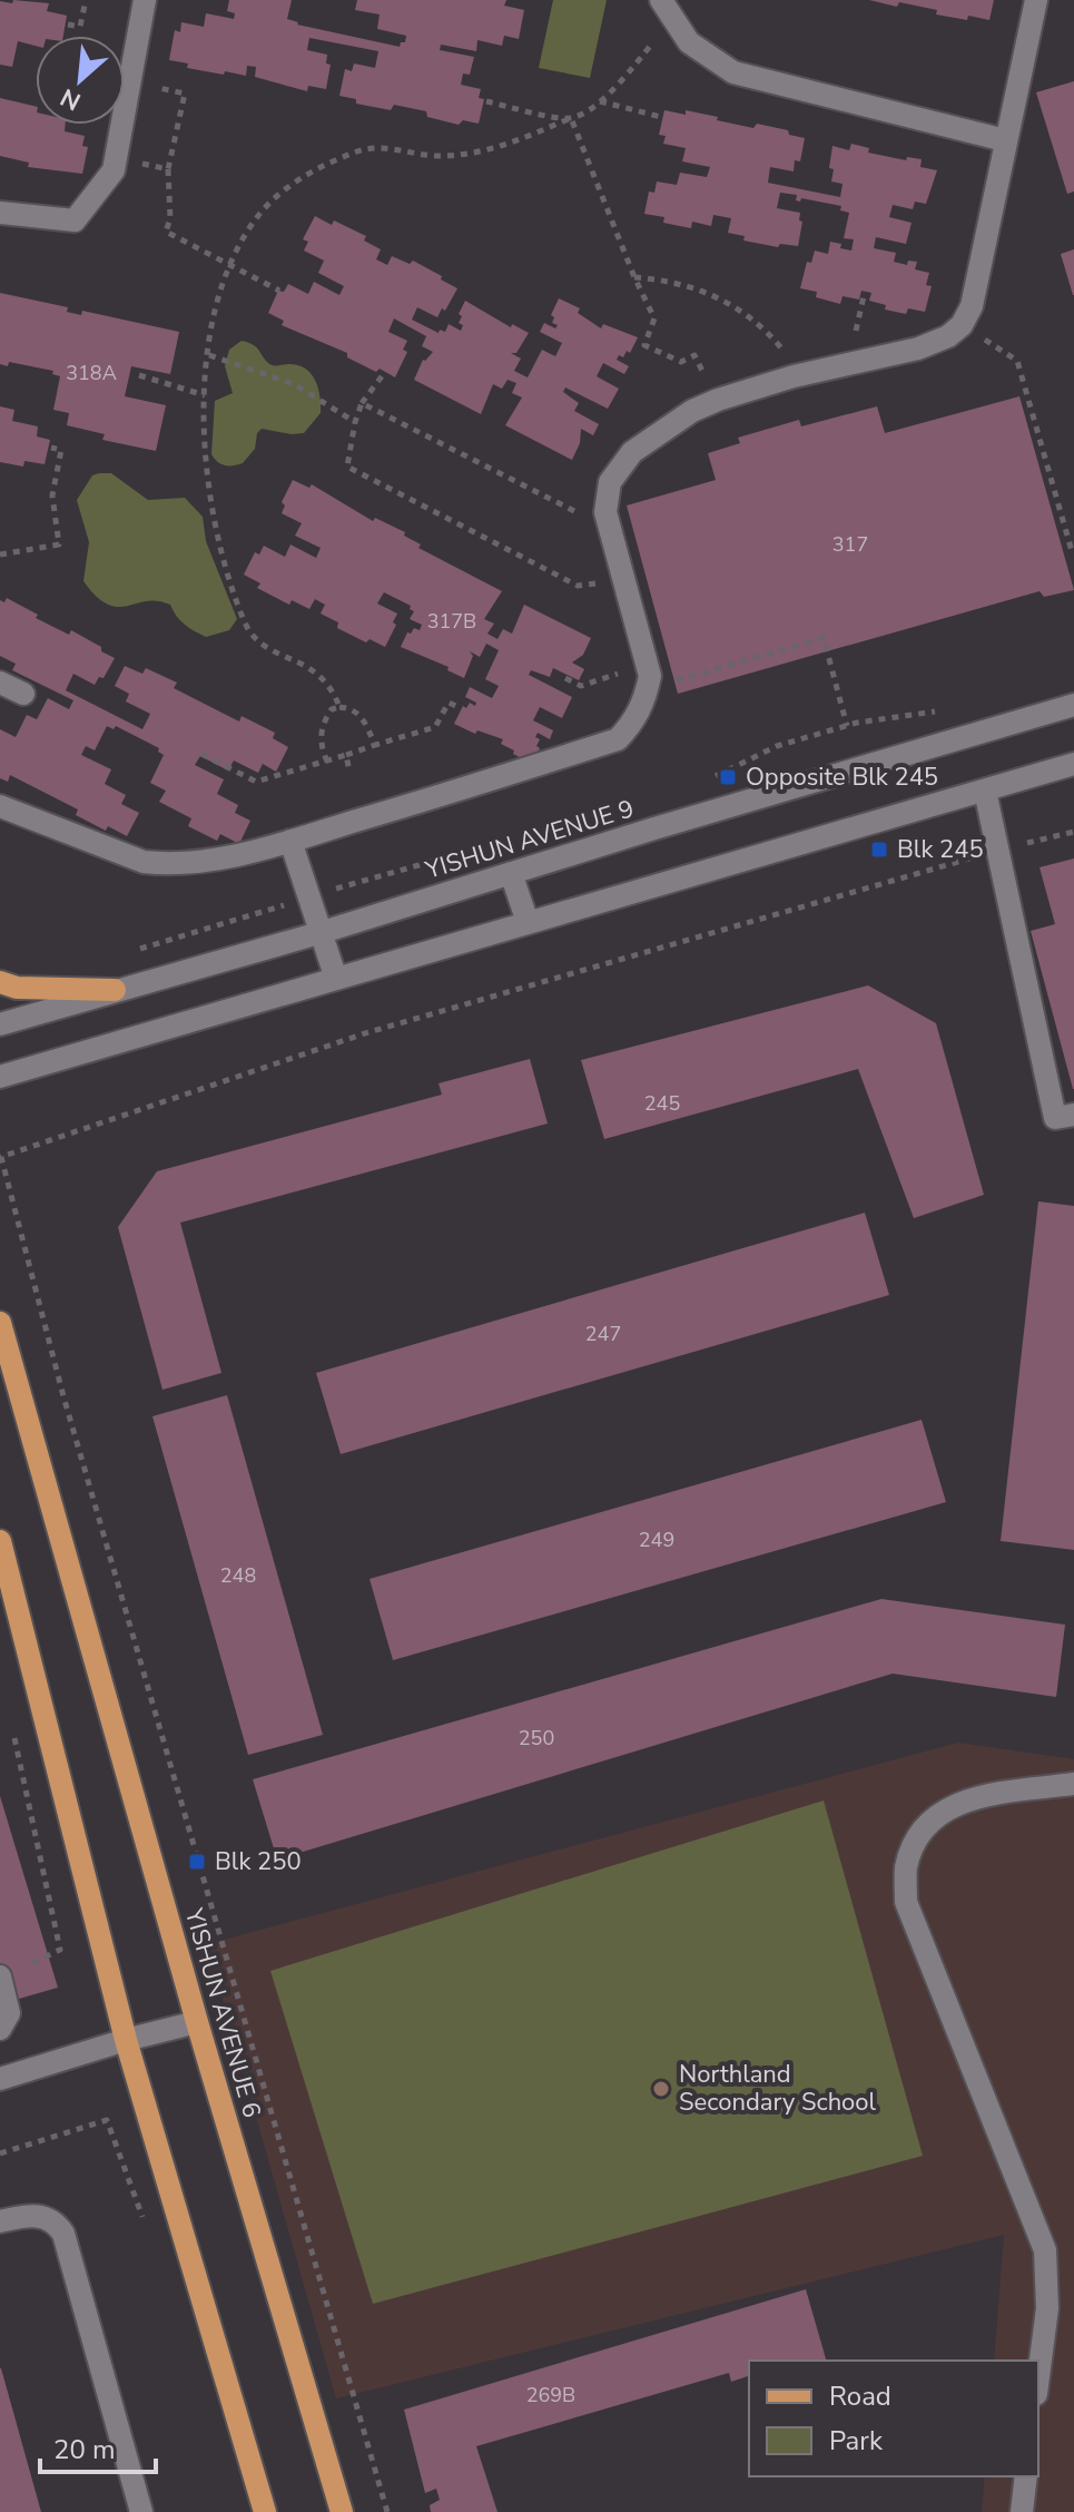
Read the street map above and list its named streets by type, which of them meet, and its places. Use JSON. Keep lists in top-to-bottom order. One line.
{"streets":{"main road":["YISHUN AVENUE 6"],"street":["YISHUN AVENUE 9"]},"places":{"transit":["Opposite Blk 245","Blk 245","Blk 250"],"other":["Northland Secondary School"]},"house_numbers":["318A","317","317B","245","247","249","248","250","269B"],"legend":["Road","Park"],"scale_bar":"20 m","north":"bottom left"}
